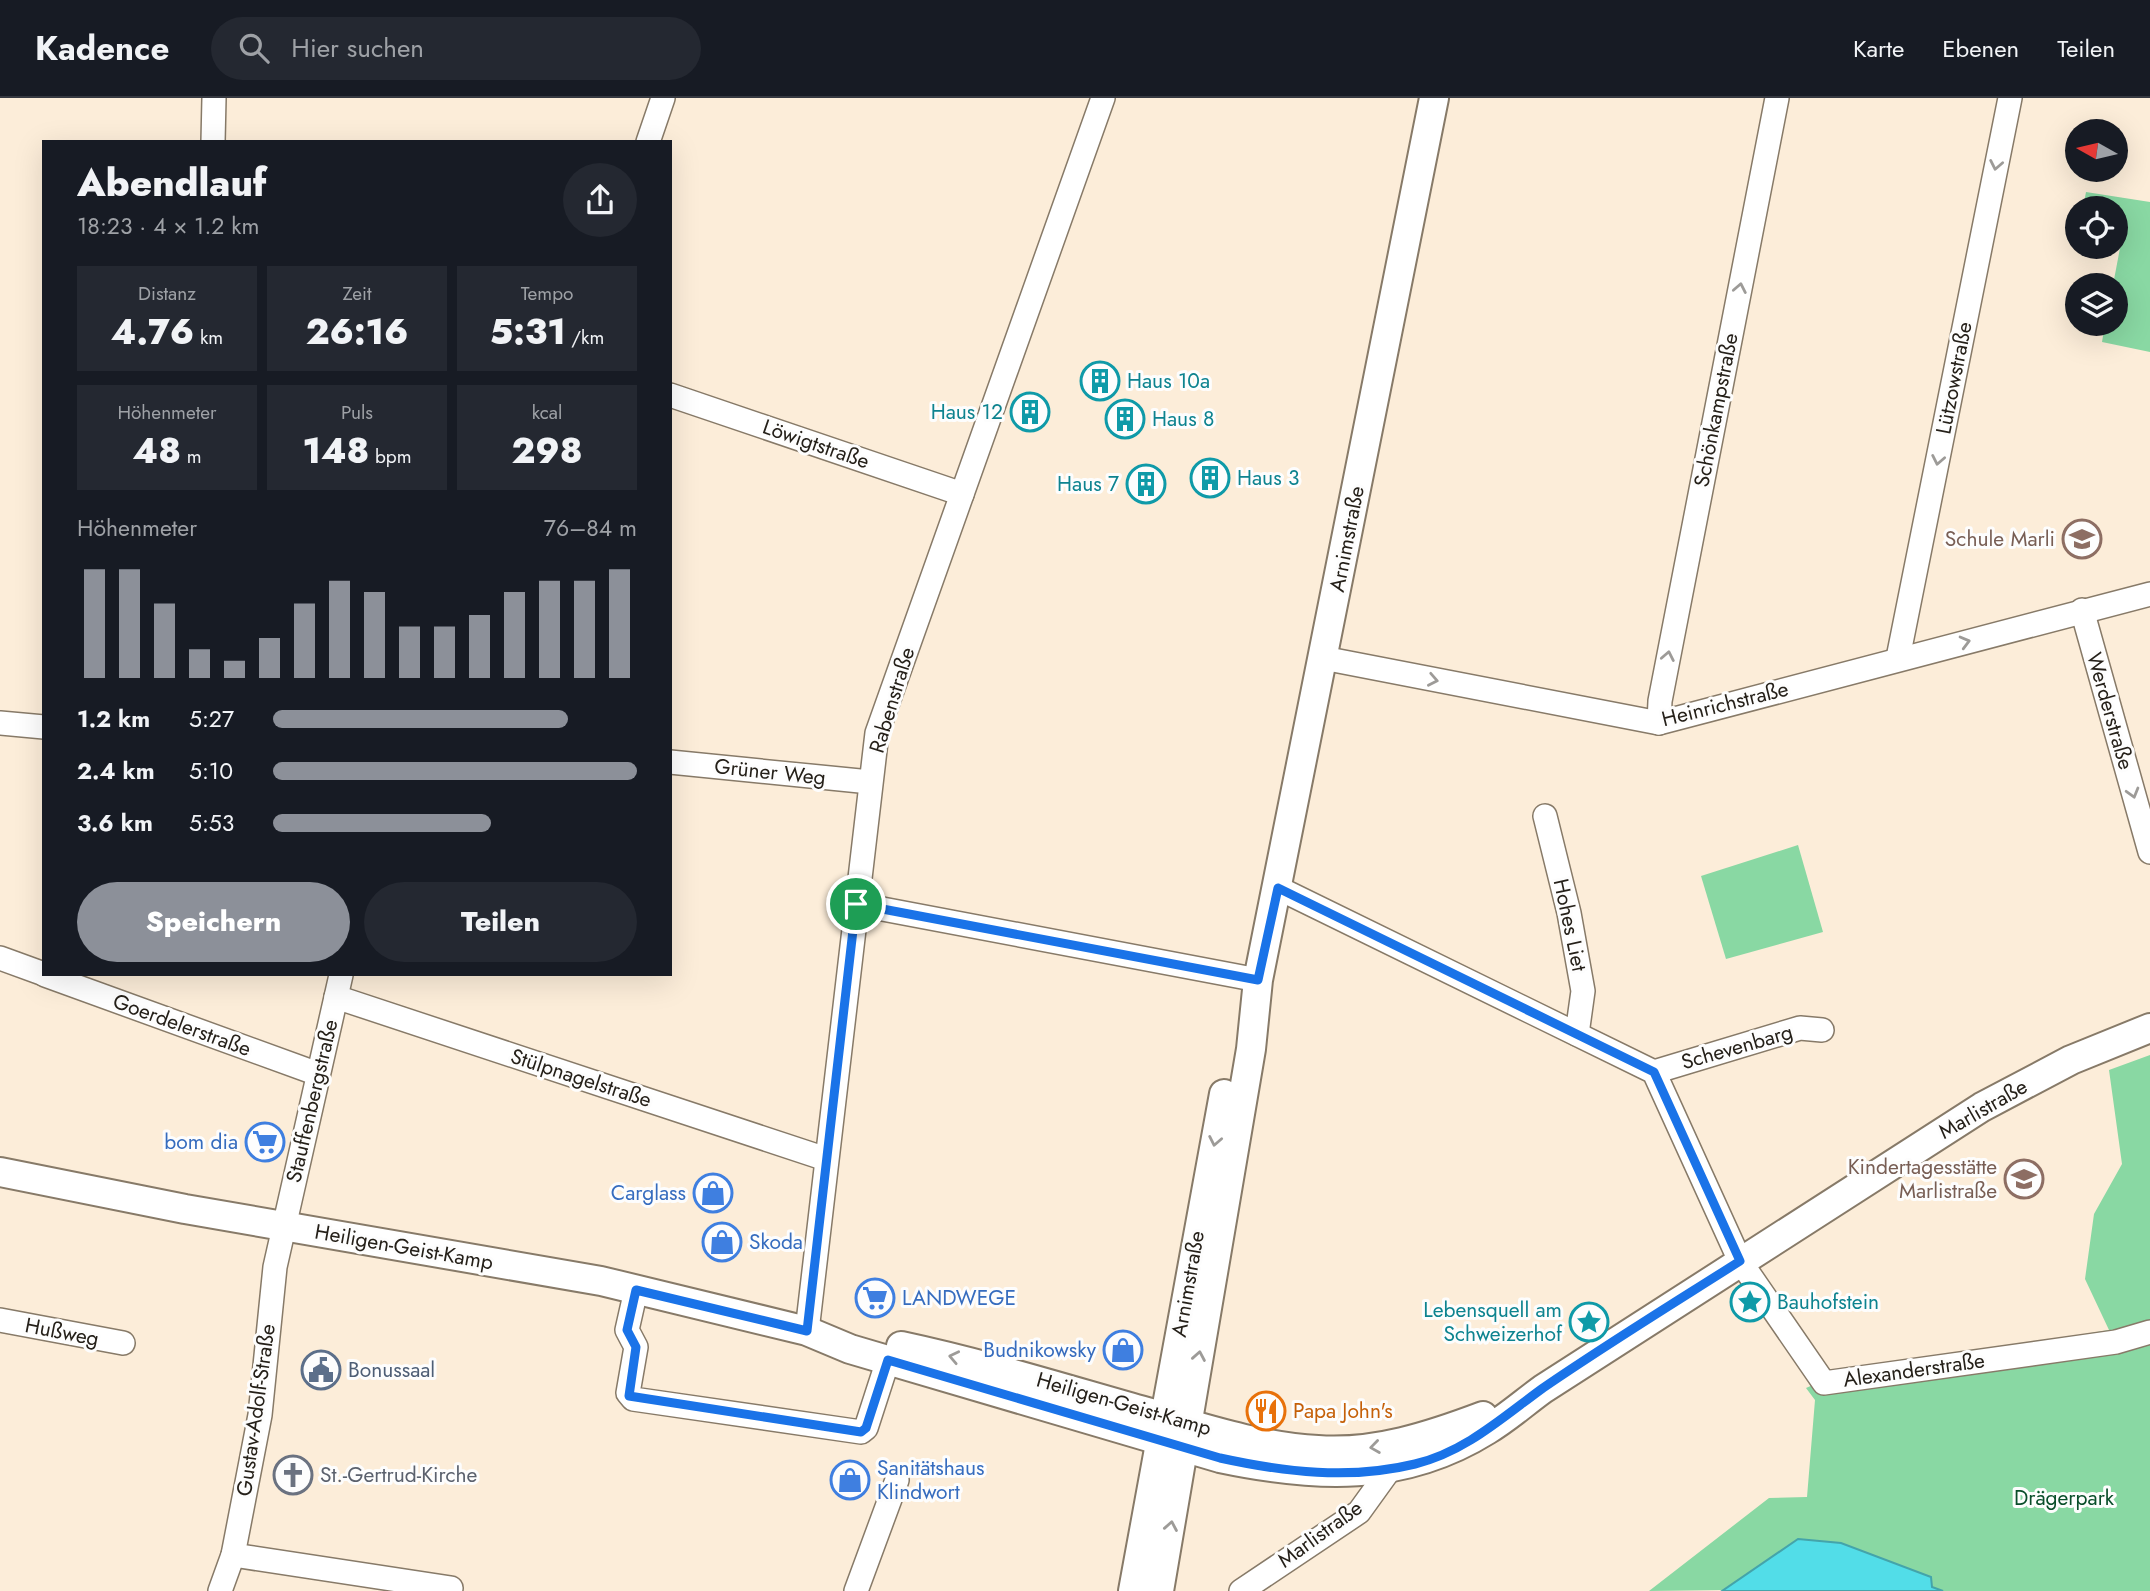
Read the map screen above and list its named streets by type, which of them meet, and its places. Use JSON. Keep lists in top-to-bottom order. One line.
{"streets":{"main road":["Arnimstraße","Marlistraße","Heiligen-Geist-Kamp"],"street":["Lützowstraße","Schönkampstraße","Löwigtstraße","Rabenstraße","Heinrichstraße","Werderstraße","Grüner Weg","Hohes Liet","Goerdelerstraße","Schevenbarg","Stülpnagelstraße","Stauffenbergstraße","Hußweg","Alexanderstraße","Gustav-Adolf-Straße"]},"crossings":[["Lützowstraße","Heinrichstraße"],["Schönkampstraße","Heinrichstraße"],["Löwigtstraße","Rabenstraße"],["Arnimstraße","Heinrichstraße"],["Arnimstraße","Heiligen-Geist-Kamp"],["Rabenstraße","Grüner Weg"],["Rabenstraße","Stülpnagelstraße"],["Rabenstraße","Heiligen-Geist-Kamp"],["Heinrichstraße","Werderstraße"],["Goerdelerstraße","Stauffenbergstraße"],["Stülpnagelstraße","Stauffenbergstraße"],["Stauffenbergstraße","Heiligen-Geist-Kamp"],["Stauffenbergstraße","Gustav-Adolf-Straße"],["Marlistraße","Heiligen-Geist-Kamp"],["Marlistraße","Alexanderstraße"],["Heiligen-Geist-Kamp","Gustav-Adolf-Straße"]],"one_way":["Lützowstraße","Schönkampstraße","Heinrichstraße","Werderstraße"],"parks":["Drägerpark"],"places":{"building":["Haus 10a","Haus 12","Haus 8","Haus 3","Haus 7"],"school or university":["Schule Marli","Kindertagesstätte Marlistraße"],"supermarket":["bom dia","LANDWEGE"],"shop":["Carglass","Skoda","Budnikowsky","Sanitätshaus Klindwort"],"place":["Bauhofstein","Lebensquell am Schweizerhof"],"public building":["Bonussaal"],"restaurant":["Papa John's"],"church":["St.-Gertrud-Kirche"]},"north":"left","page":{"header":"Kadence","search":"Hier suchen","nav":["Karte","Ebenen","Teilen"],"heading":["Abendlauf","18:23 · 4 × 1.2 km"],"stats":[["Distanz","4.76 km"],["Zeit","26:16"],["Tempo","5:31 /km"],["Höhenmeter","48 m"],["Puls","148 bpm"],["kcal","298"]],"chart":["Höhenmeter","76–84 m"],"list":[{"name":"1.2 km","note":"5:27"},{"name":"2.4 km","note":"5:10"},{"name":"3.6 km","note":"5:53"}],"buttons":["Speichern","Teilen"]}}
